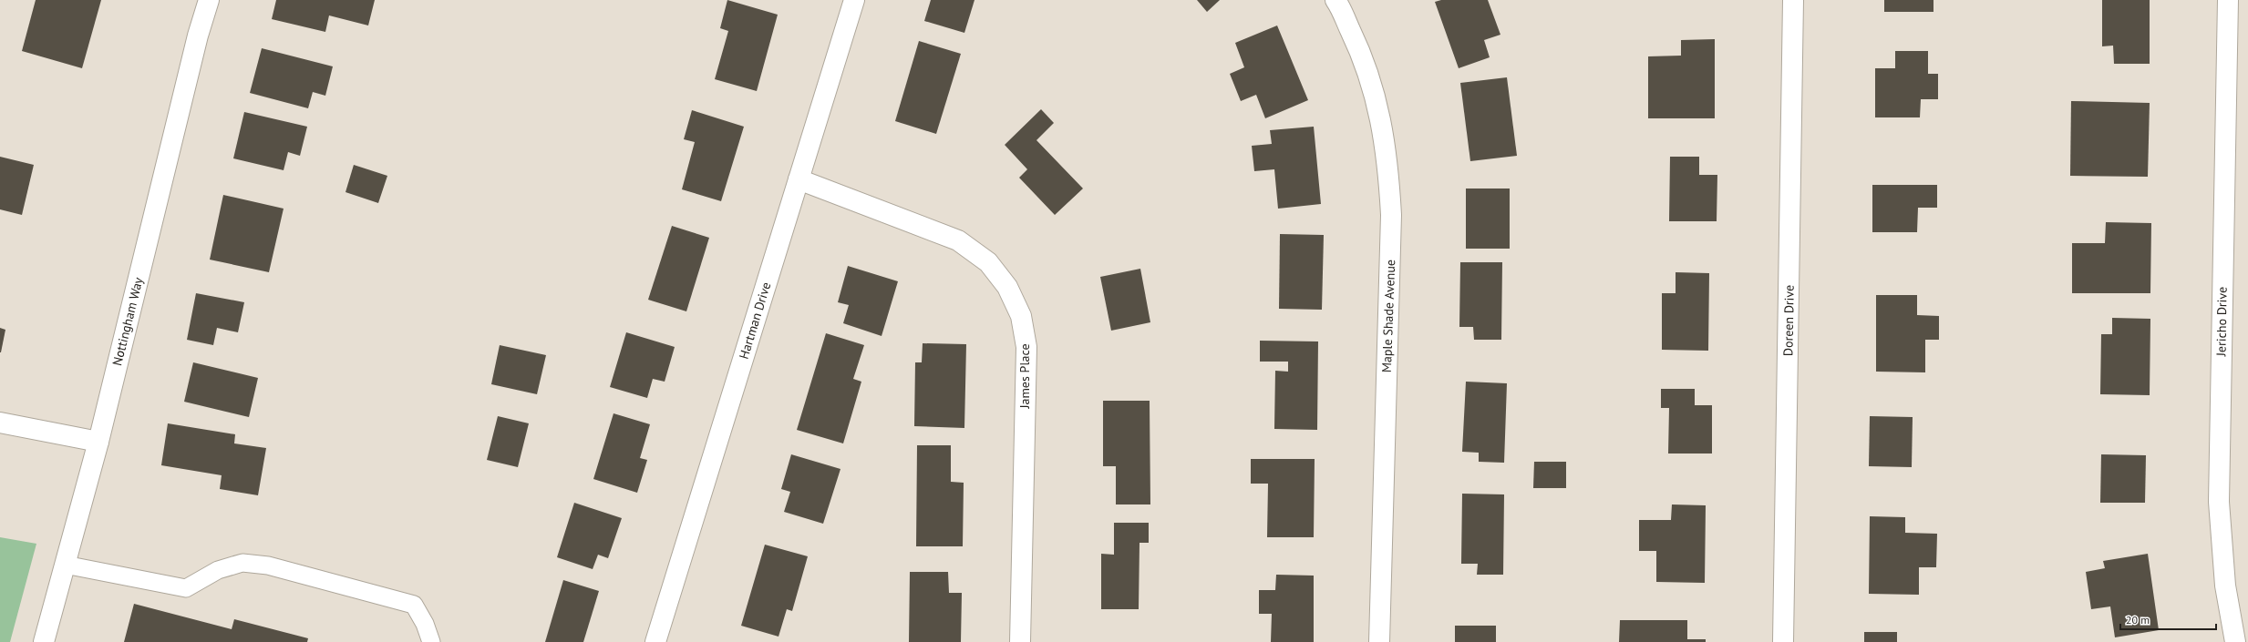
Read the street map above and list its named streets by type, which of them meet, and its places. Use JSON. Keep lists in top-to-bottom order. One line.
{"streets":{"street":["Maple Shade Avenue","Hartman Drive","Doreen Drive","Nottingham Way","Jericho Drive","James Place"]},"crossings":[["Hartman Drive","James Place"]],"scale_bar":"20 m"}
